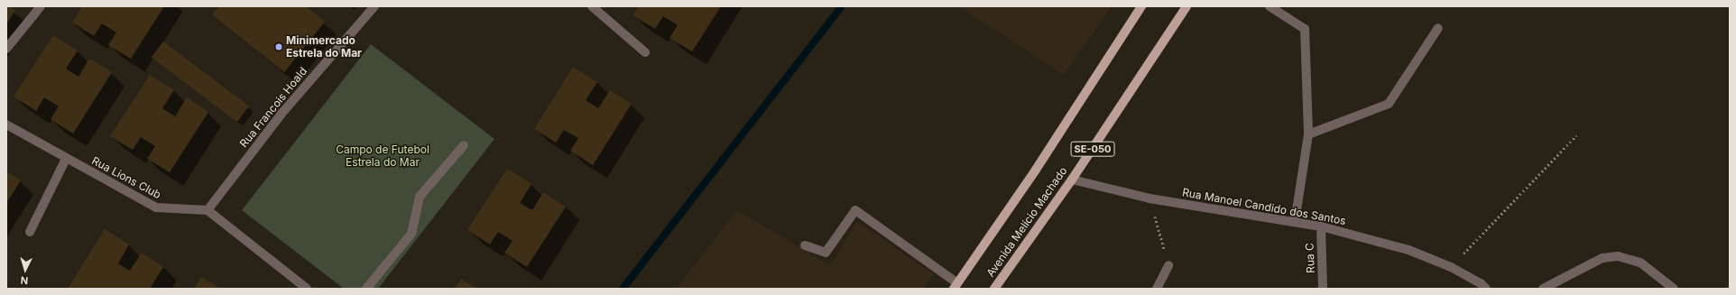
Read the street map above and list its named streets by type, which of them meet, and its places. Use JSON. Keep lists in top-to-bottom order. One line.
{"streets":{"main road":["SE-050","Avenida Melício Machado"],"street":["Rua Francois Hoald","Rua Lions Club","Rua Manoel Candido dos Santos","Rua C"]},"crossings":[["Rua Francois Hoald","Rua Lions Club"],["Rua Manoel Candido dos Santos","Avenida Melício Machado"],["Rua Manoel Candido dos Santos","Rua C"]],"parks":["Campo de Futebol Estrela do Mar"],"places":["Minimercado Estrela do Mar"],"north":"bottom"}
